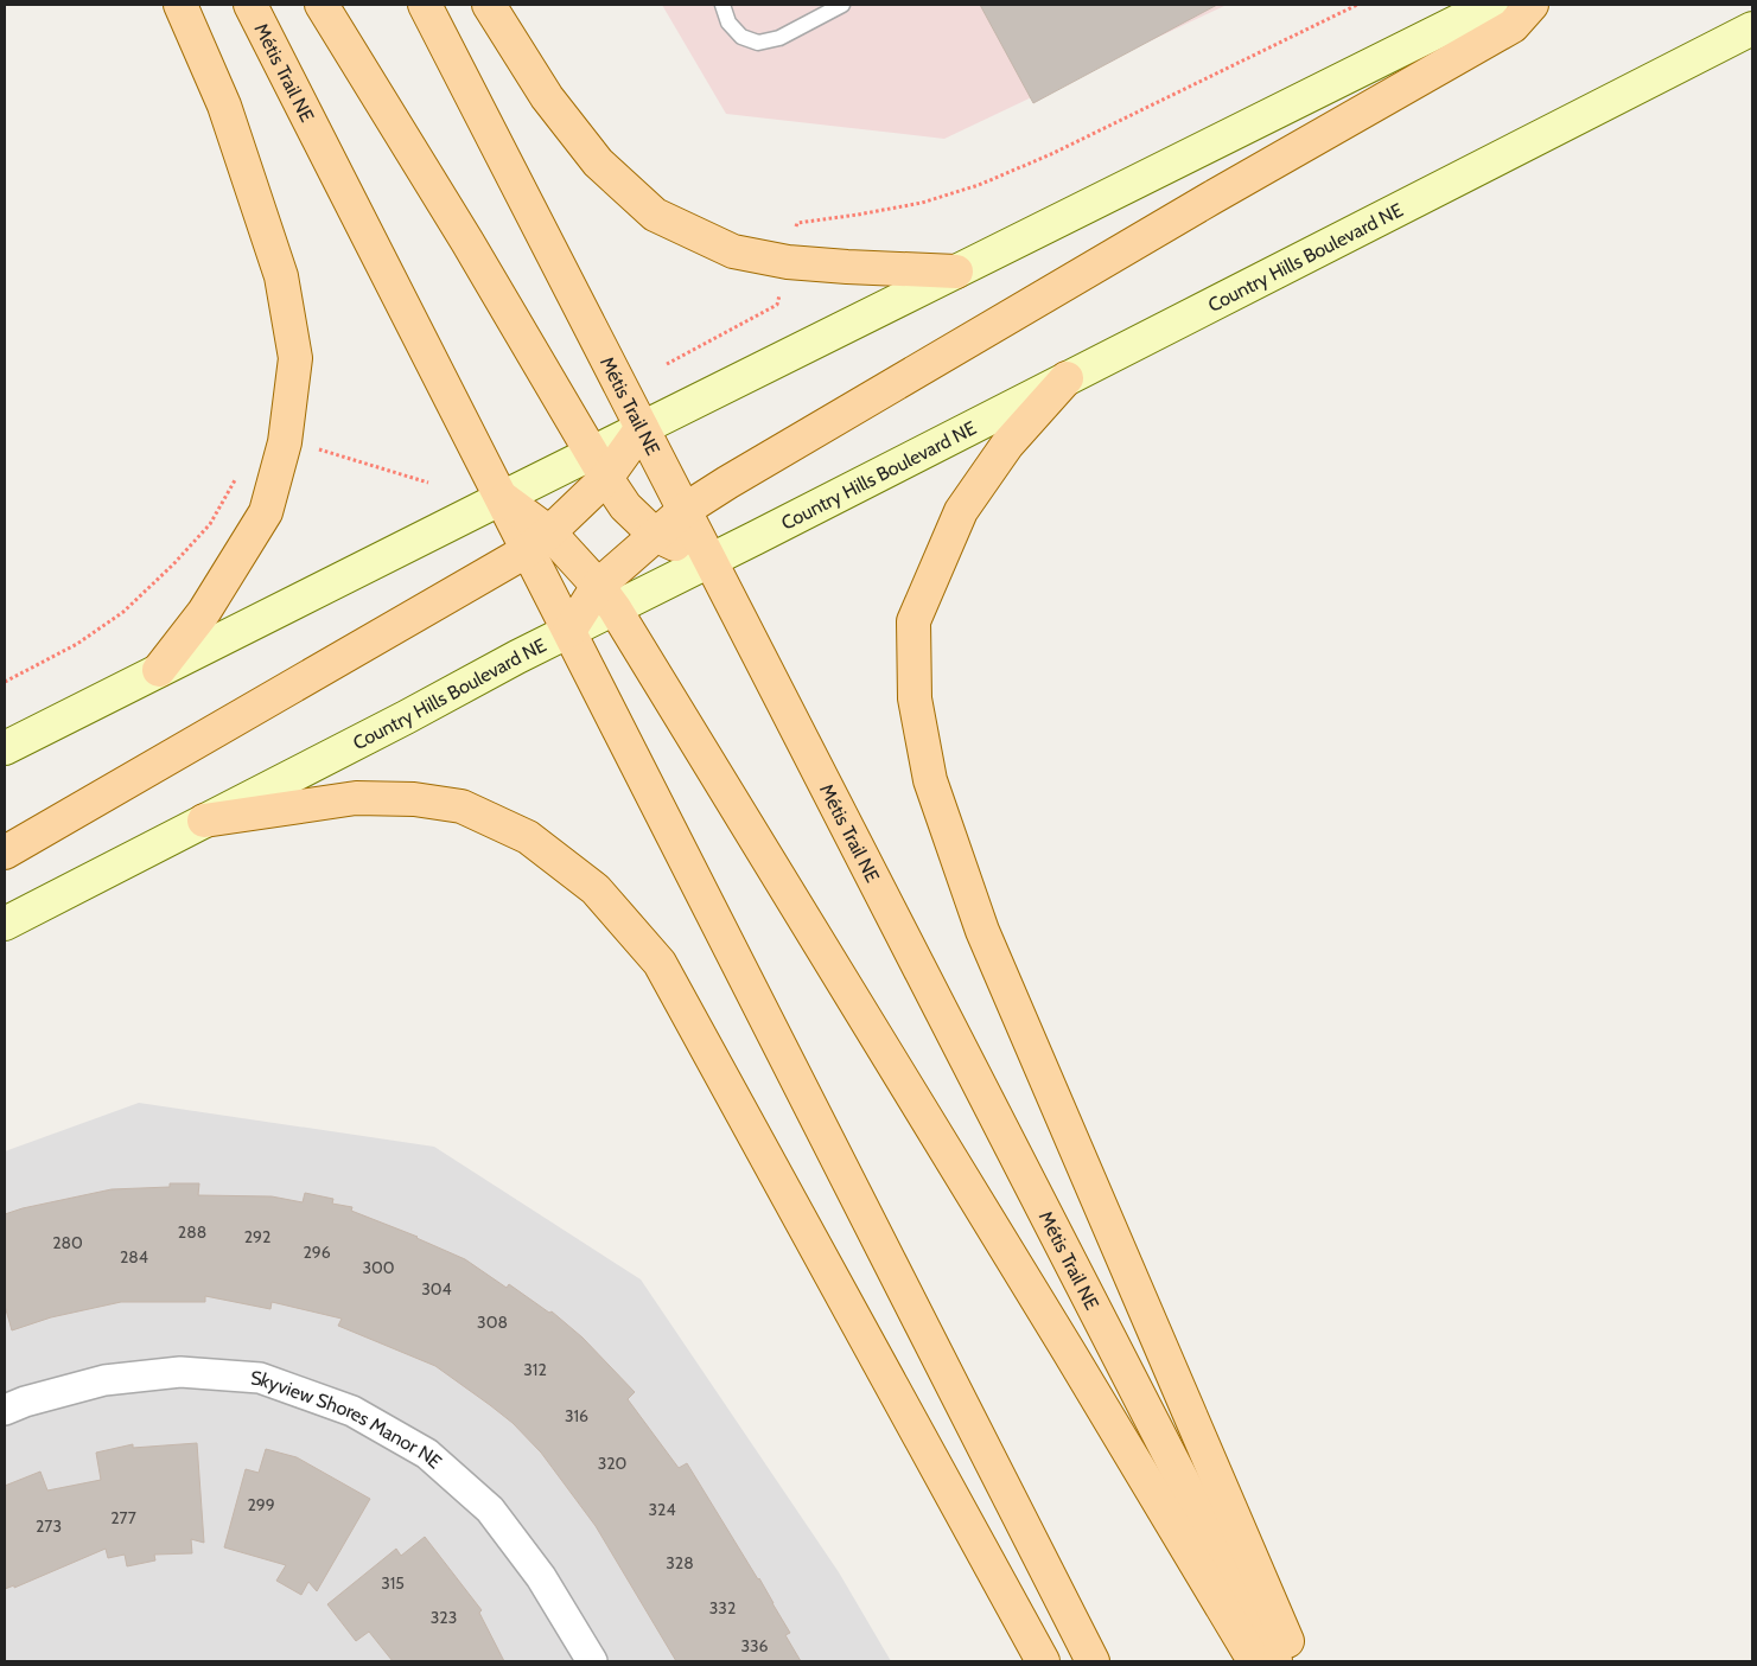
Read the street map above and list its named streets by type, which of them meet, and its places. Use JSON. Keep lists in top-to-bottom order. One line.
{"streets":{"main road":["Métis Trail NE","Country Hills Boulevard NE"],"street":["Skyview Shores Manor NE"]},"crossings":[["Métis Trail NE","Country Hills Boulevard NE"]],"house_numbers":["288","292","280","296","284","300","304","308","312","316","320","299","324","277","273","328","315","332","323","336"]}
